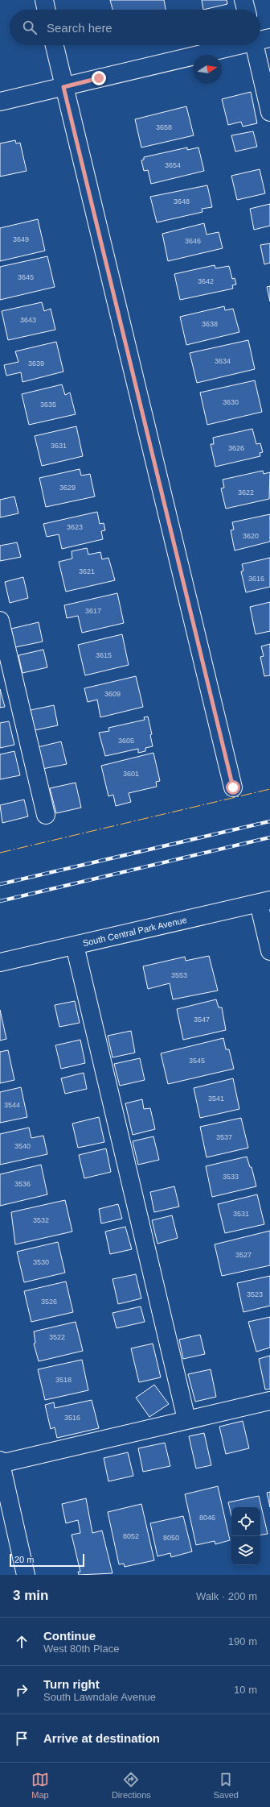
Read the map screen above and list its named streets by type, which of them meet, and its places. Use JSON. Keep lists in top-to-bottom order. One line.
{"streets":{"street":["South Central Park Avenue"]},"house_numbers":["3658","3654","3648","3649","3646","3645","3642","3643","3638","3634","3639","3630","3635","3631","3626","3629","3622","3623","3620","3621","3616","3617","3615","3609","3605","3601","3553","3547","3545","3541","3544","3537","3540","3533","3536","3531","3532","3527","3530","3523","3526","3522","3518","3516","8046","8052","8050"],"scale_bar":"20 m","north":"right","page":{"search":"Search here","scale":"20 m","heading":["3 min","Walk · 200 m"],"list":[["Continue","West 80th Place","190 m"],["Turn right","South Lawndale Avenue","10 m"],"Arrive at destination"],"nav":["Map","Directions","Saved"]}}
